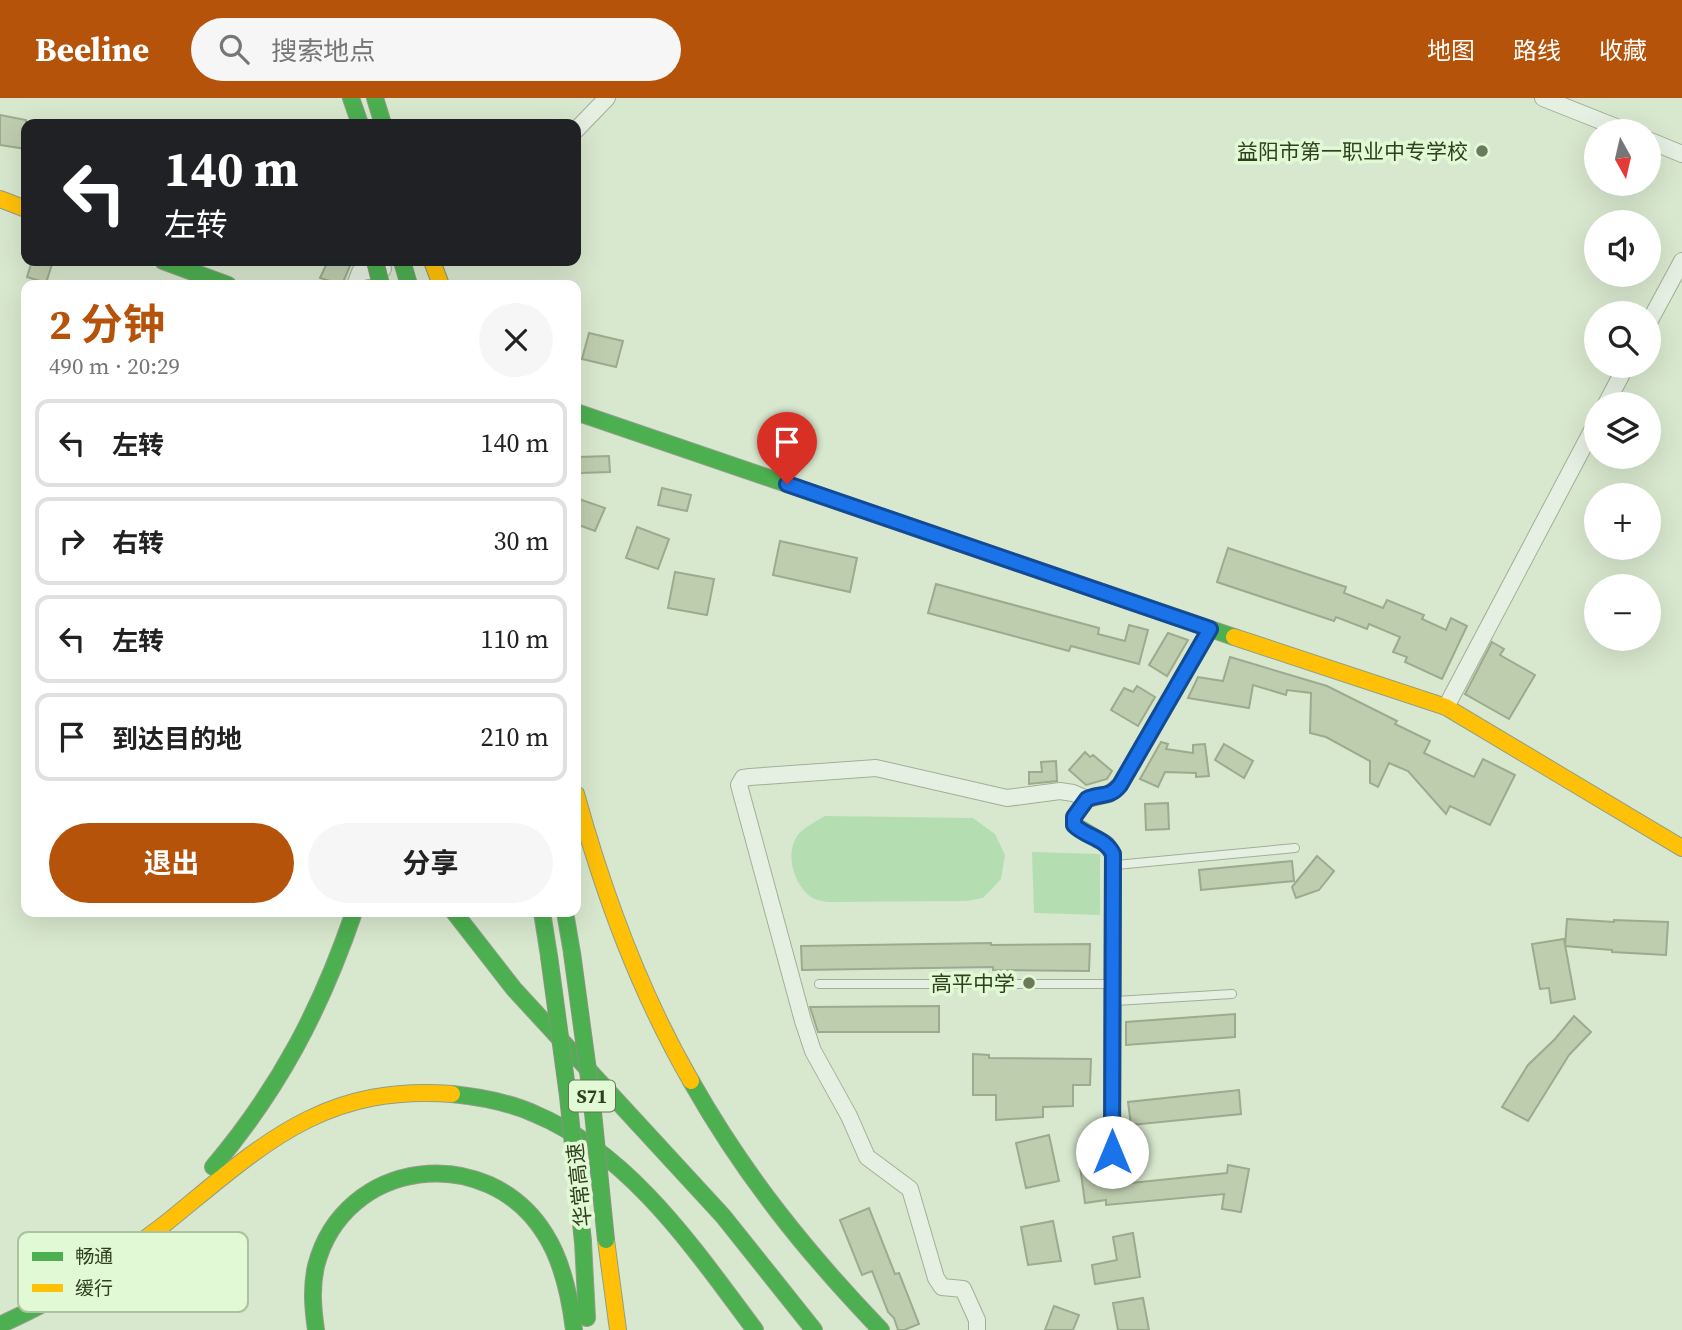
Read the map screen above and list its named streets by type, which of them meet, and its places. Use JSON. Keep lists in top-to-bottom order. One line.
{"streets":{"main road":["S71","华常高速"]},"places":["益阳市第一职业中专学校","高平中学"],"legend":["畅通","缓行"],"north":"bottom","page":{"header":"Beeline","search":"搜索地点","nav":["地图","路线","收藏"],"map_buttons":["+","−"],"turn":["140 m","左转"],"heading":["2 分钟","490 m · 20:29"],"list":[{"name":"左转","value":"140 m"},{"name":"右转","value":"30 m"},{"name":"左转","value":"110 m"},{"name":"到达目的地","value":"210 m"}],"buttons":["退出","分享"]}}
